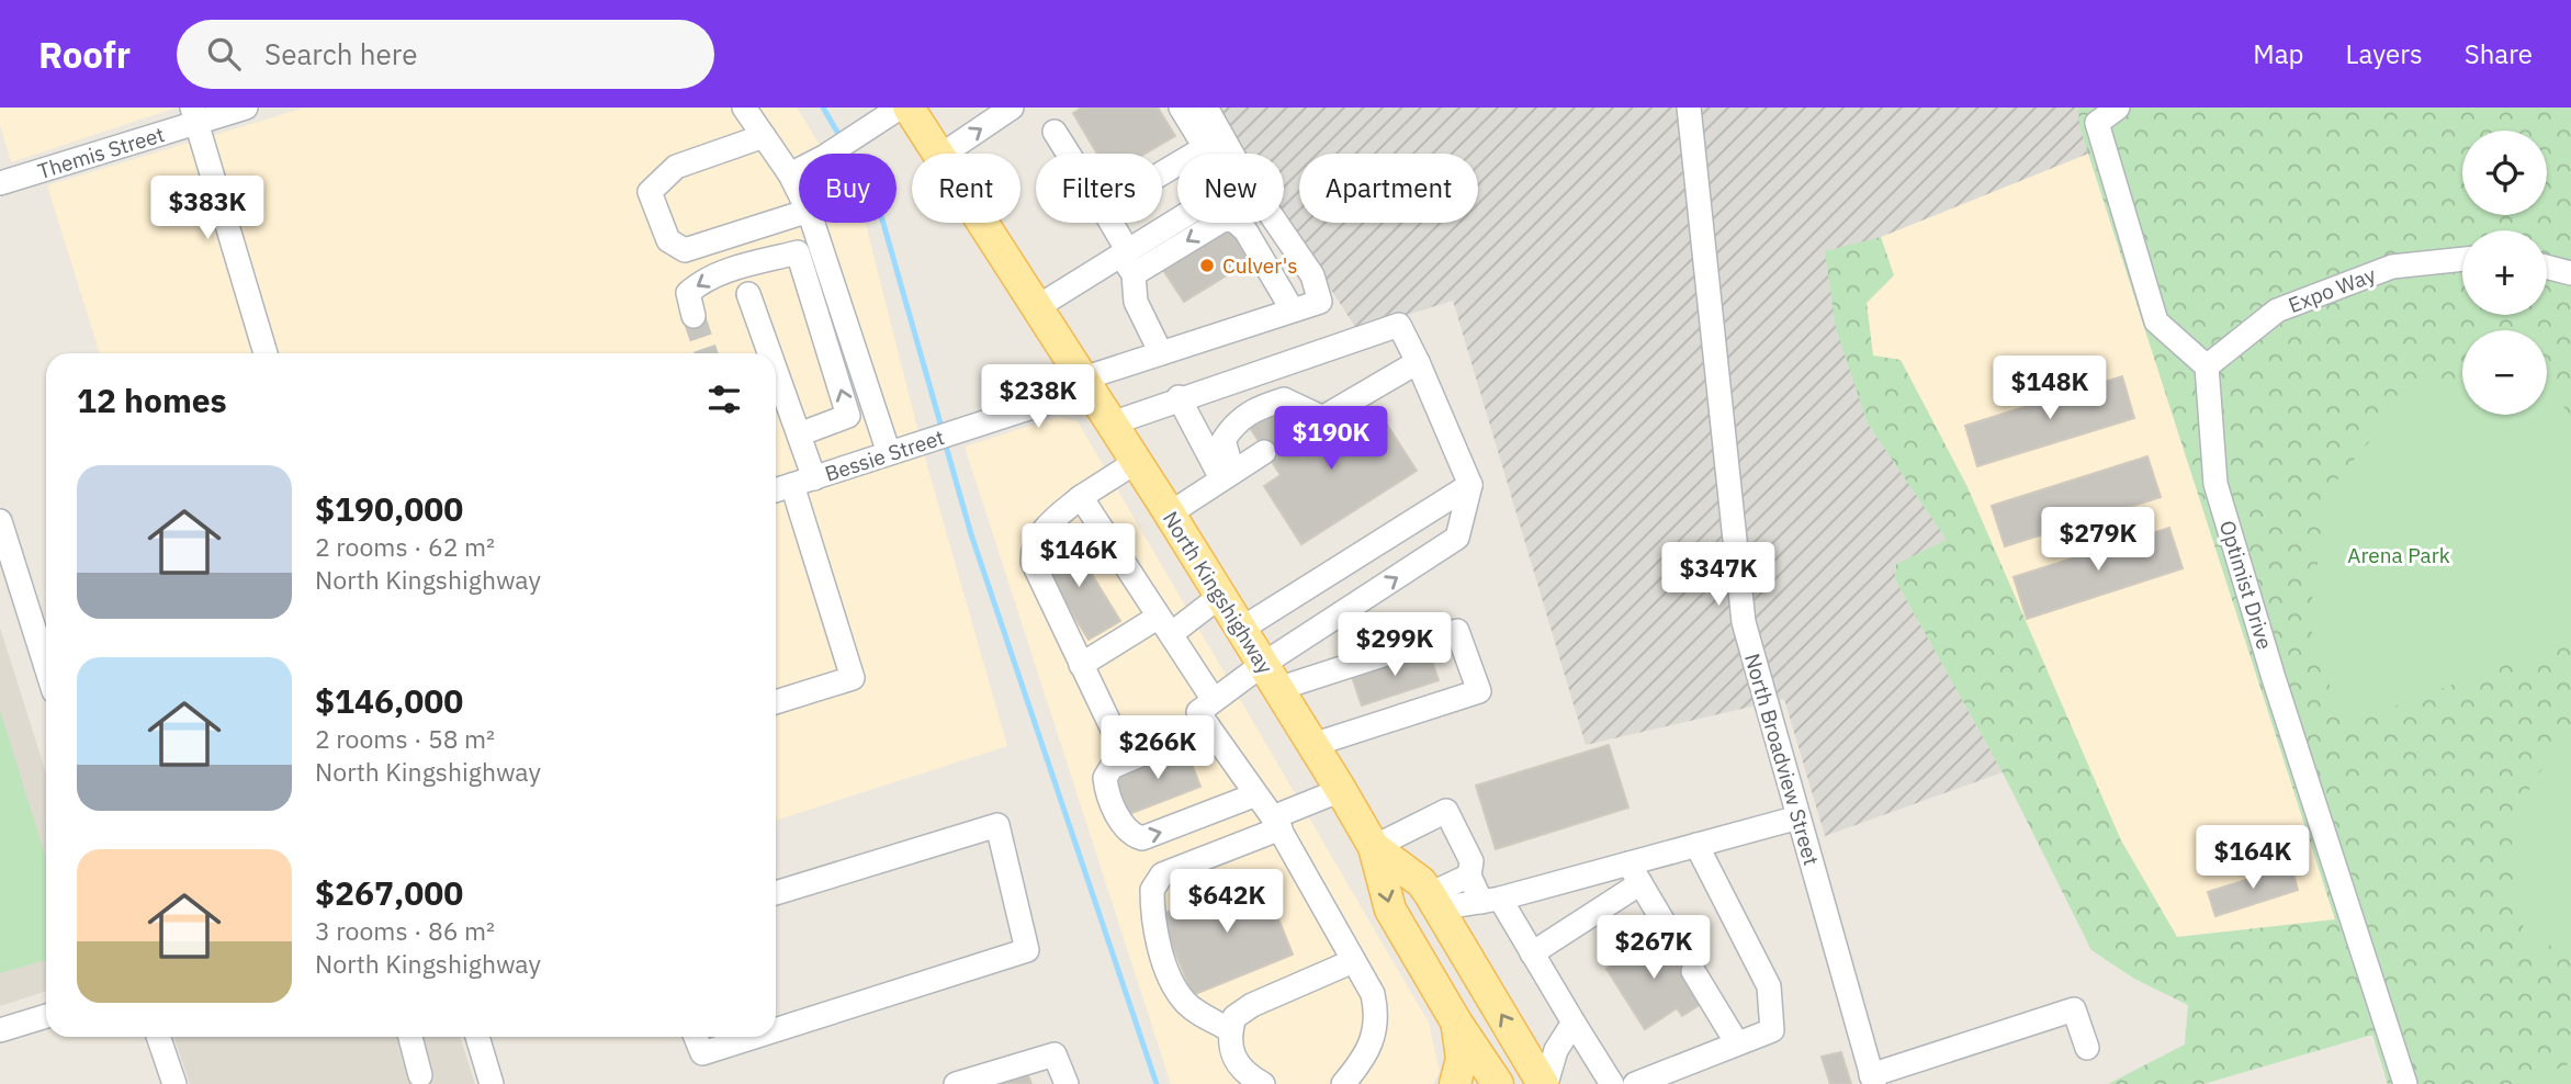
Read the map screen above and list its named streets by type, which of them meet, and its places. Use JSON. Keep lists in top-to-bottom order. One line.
{"streets":{"main road":["North Kingshighway"],"street":["Themis Street","Expo Way","Bessie Street","Optimist Drive","North Broadview Street"]},"crossings":[["Expo Way","Optimist Drive"],["Bessie Street","North Kingshighway"]],"parks":["Arena Park"],"places":["Culver's"],"page":{"header":"Roofr","search":"Search here","nav":["Map","Layers","Share"],"map_buttons":["+","−"],"chip":["Buy","Rent","Filters","New","Apartment"],"price":["$383K","$148K","$238K","$190K","$279K","$146K","$347K","$299K","$266K","$164K","$642K","$267K"],"heading":"12 homes","list":[{"name":"$190,000","note":"2 rooms · 62 m² · North Kingshighway"},{"name":"$146,000","note":"2 rooms · 58 m² · North Kingshighway"},{"name":"$267,000","note":"3 rooms · 86 m² · North Kingshighway"}]}}
